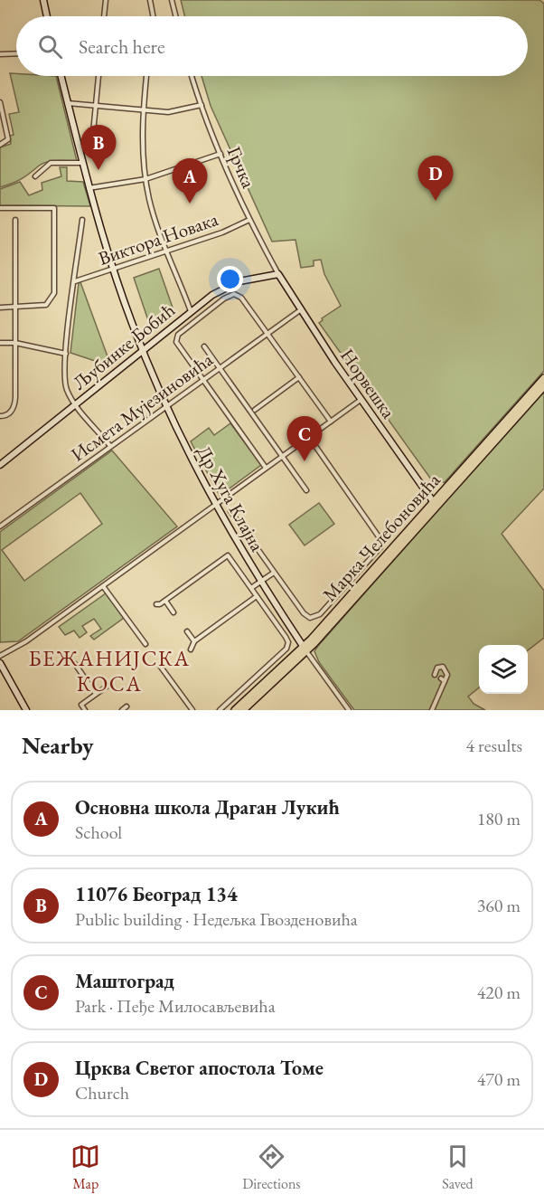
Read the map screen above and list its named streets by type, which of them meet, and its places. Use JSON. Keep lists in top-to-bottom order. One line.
{"streets":{"main road":["Љубинке Бобић","Норвешка","Др Хуга Клајна","Марка Челебоновића"],"street":["Грчка","Виктора Новака","Исмета Мујезиновића"]},"crossings":[["Грчка","Виктора Новака"],["Грчка","Љубинке Бобић"],["Грчка","Норвешка"],["Виктора Новака","Др Хуга Клајна"],["Љубинке Бобић","Норвешка"],["Љубинке Бобић","Др Хуга Клајна"],["Норвешка","Исмета Мујезиновића"],["Норвешка","Марка Челебоновића"],["Исмета Мујезиновића","Др Хуга Клајна"],["Др Хуга Клајна","Марка Челебоновића"]],"districts":["БЕЖАНИЈСКА КОСА"],"page":{"search":"Search here","pins":["B","D","A","C"],"heading":["Nearby","4 results"],"list":[{"mark":"A","name":"Основна школа Драган Лукић","note":"School","value":"180 m"},{"mark":"B","name":"11076 Београд 134","note":"Public building · Недељка Гвозденовића","value":"360 m"},{"mark":"C","name":"Маштоград","note":"Park · Пеђе Милосављевића","value":"420 m"},{"mark":"D","name":"Црква Светог апостола Томе","note":"Church","value":"470 m"}],"nav":["Map","Directions","Saved"]}}
